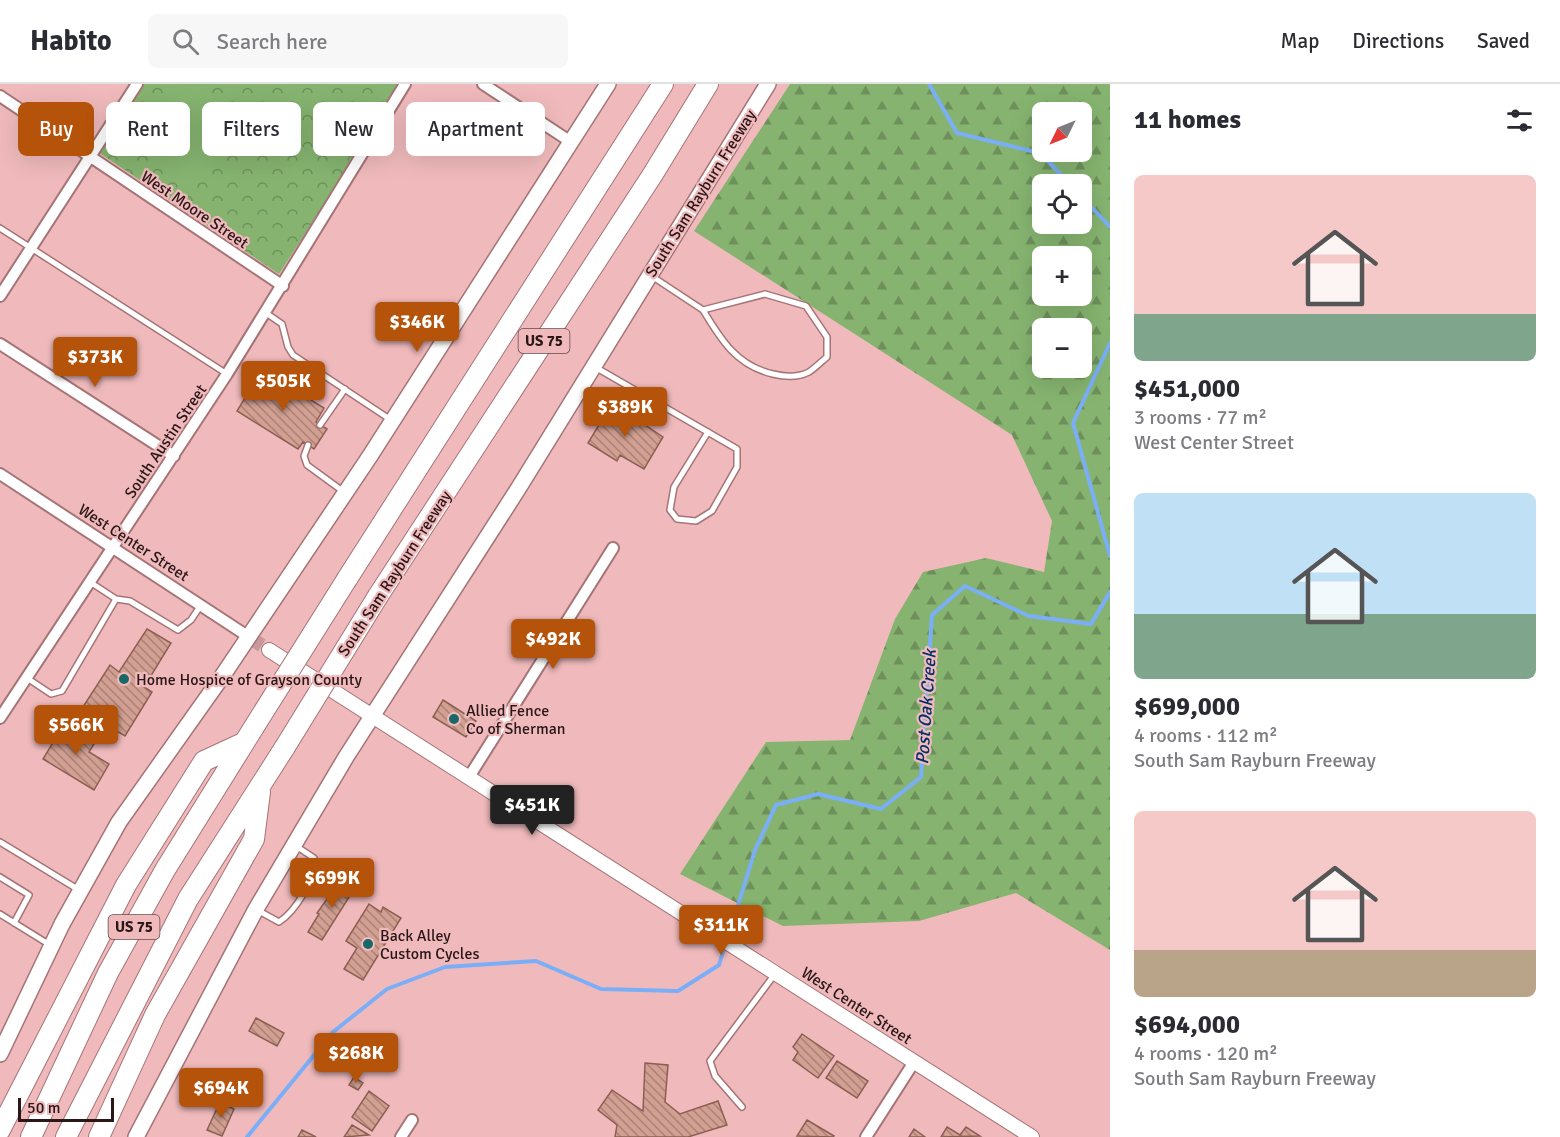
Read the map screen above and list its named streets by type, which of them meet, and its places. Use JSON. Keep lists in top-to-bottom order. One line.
{"streets":{"highway":["South Sam Rayburn Freeway","US 75"],"street":["West Moore Street","South Austin Street","West Center Street"]},"crossings":[["South Sam Rayburn Freeway","West Center Street"],["West Moore Street","South Austin Street"],["South Austin Street","West Center Street"]],"water":["Post Oak Creek"],"places":["Home Hospice of Grayson County","Allied Fence Co of Sherman","Back Alley Custom Cycles"],"scale_bar":"50 m","north":"bottom left","page":{"header":"Habito","search":"Search here","nav":["Map","Directions","Saved"],"heading":"11 homes","map_buttons":["+","−"],"chip":["Buy","Rent","Filters","New","Apartment"],"list":[{"name":"$451,000","note":"3 rooms · 77 m² · West Center Street"},{"name":"$699,000","note":"4 rooms · 112 m² · South Sam Rayburn Freeway"},{"name":"$694,000","note":"4 rooms · 120 m² · South Sam Rayburn Freeway"}],"price":["$346K","$373K","$505K","$389K","$492K","$566K","$451K","$699K","$311K","$268K","$694K"],"scale":"50 m"}}
